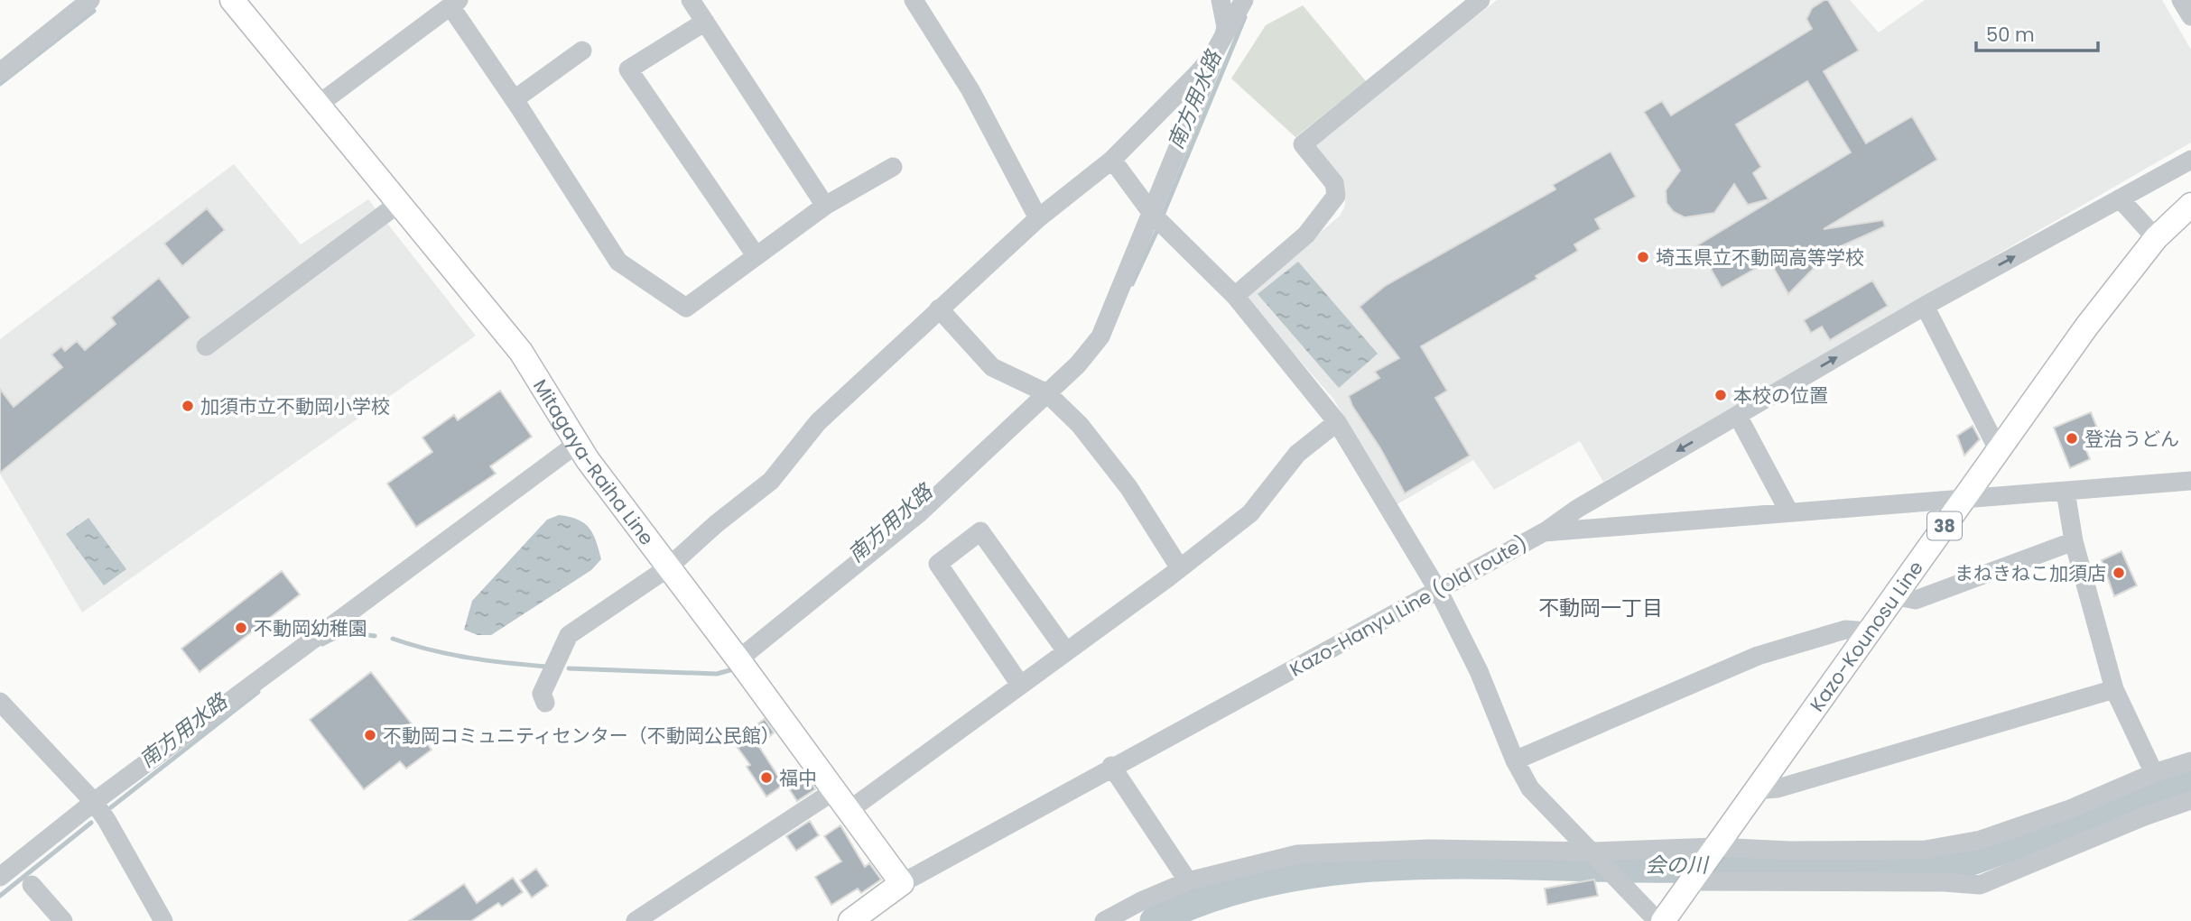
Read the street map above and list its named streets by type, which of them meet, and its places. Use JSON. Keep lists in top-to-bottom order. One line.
{"streets":{"main road":["Mitagaya-Raiha Line","38","Kazo-Kounosu Line"],"street":["Kazo-Hanyu Line (Old route)"]},"crossings":[["Mitagaya-Raiha Line","Kazo-Hanyu Line (Old route)"],["Kazo-Hanyu Line (Old route)","Kazo-Kounosu Line"]],"districts":["不動岡一丁目"],"water":["南方用水路","会の川"],"places":["埼玉県立不動岡高等学校","本校の位置","加須市立不動岡小学校","登治うどん","まねきねこ加須店","不動岡幼稚園","不動岡コミュニティセンター（不動岡公民館）","福中"],"scale_bar":"50 m"}
